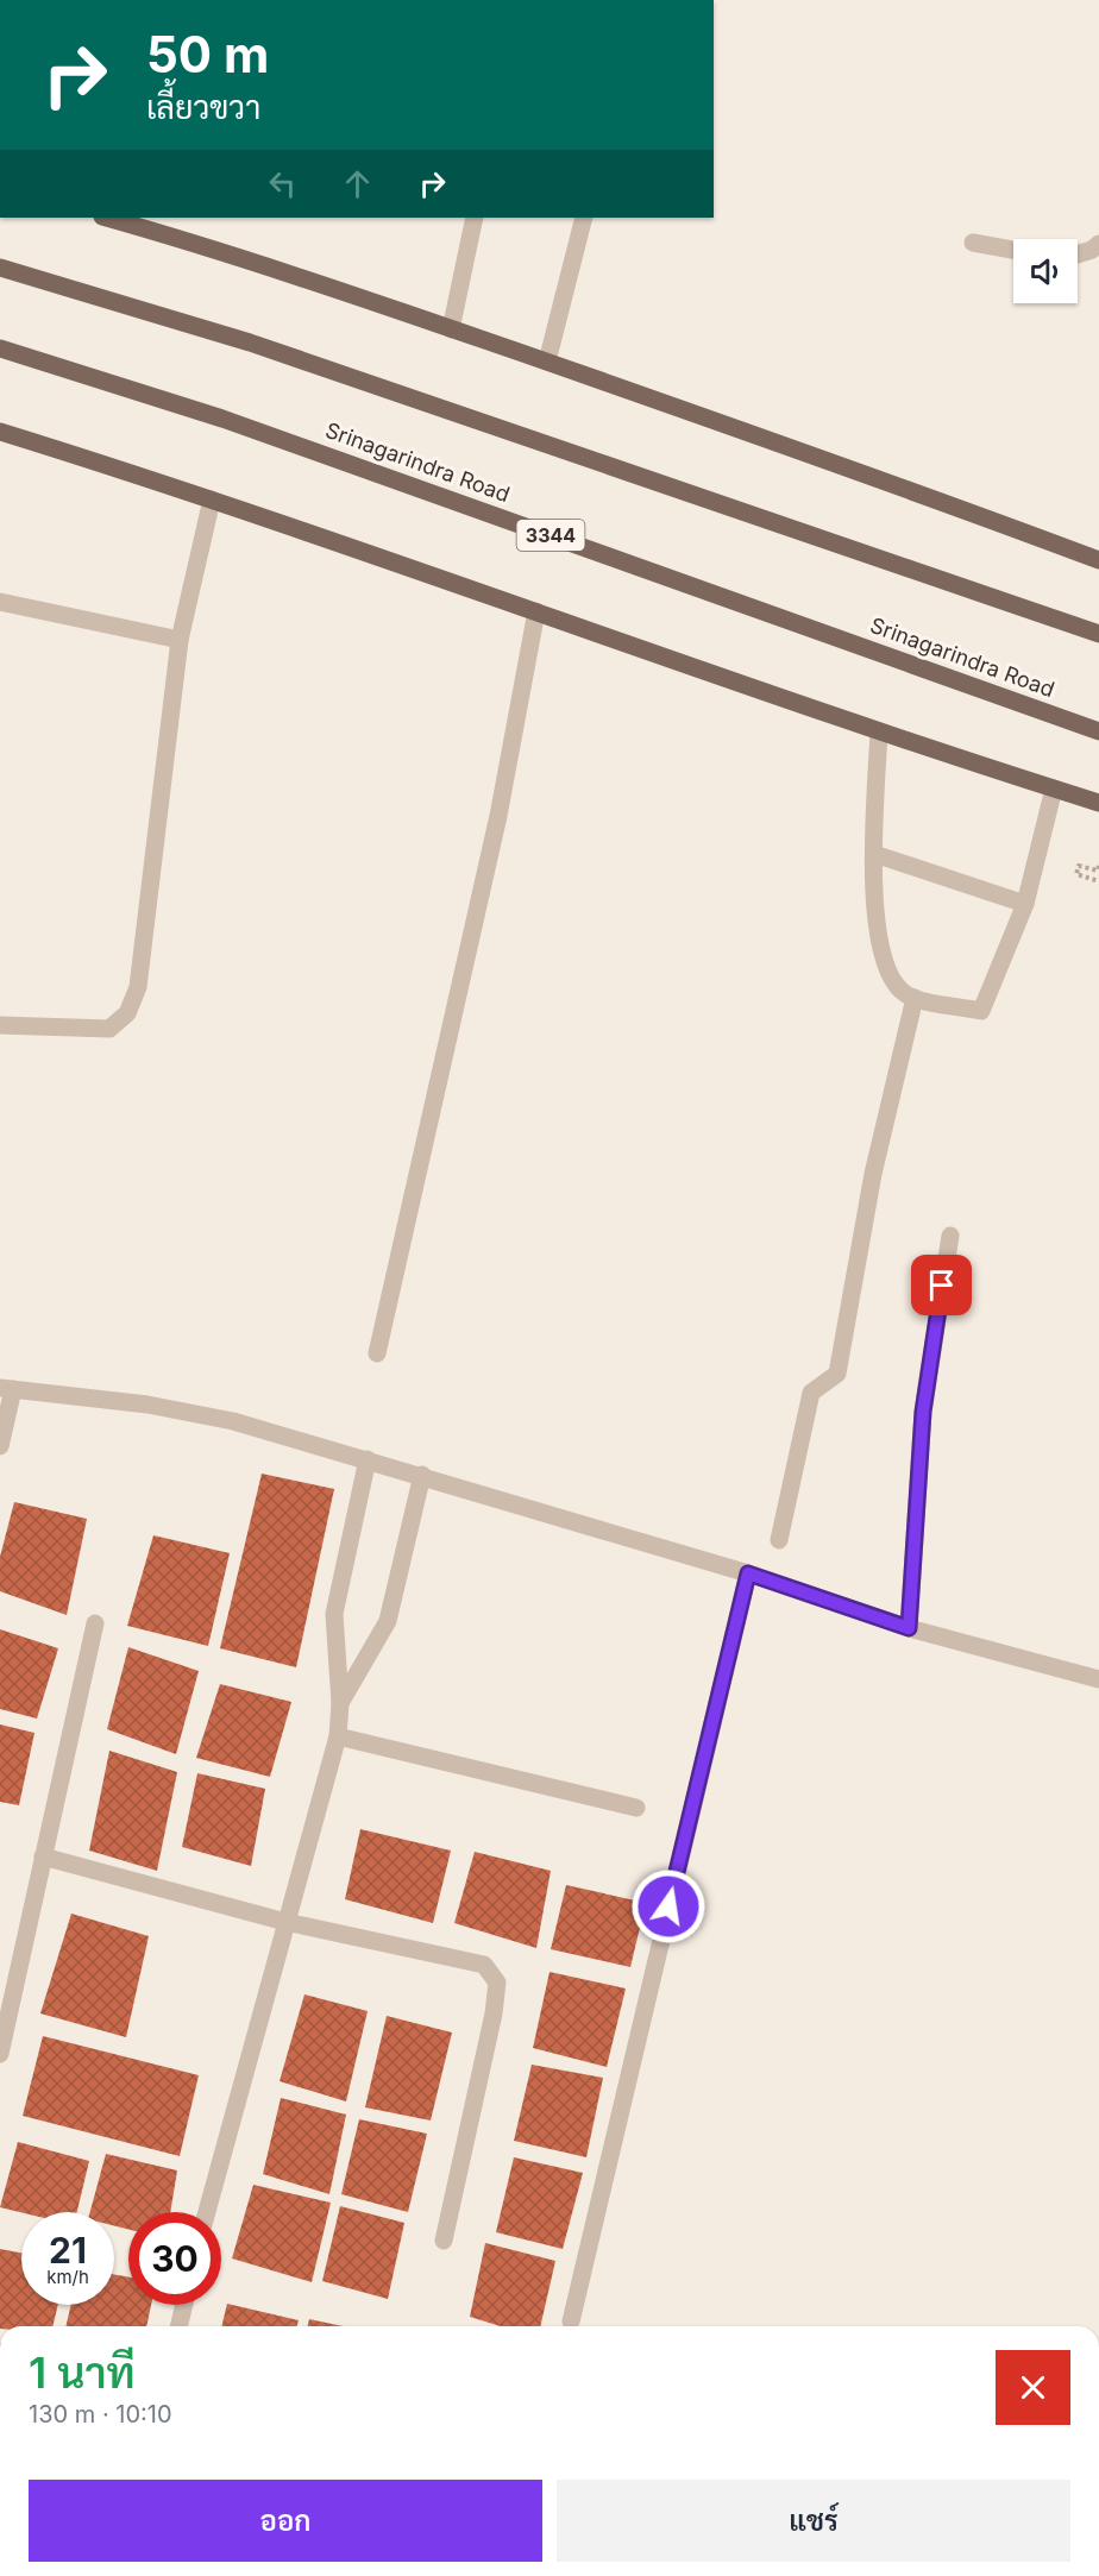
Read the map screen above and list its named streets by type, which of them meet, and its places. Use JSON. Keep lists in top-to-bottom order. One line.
{"streets":{"main road":["Srinagarindra Road","3344"]},"page":{"turn":["50 m","เลี้ยวขวา"],"speed":"21 km/h","limit":"30","heading":["1 นาที","130 m · 10:10"],"buttons":["ออก","แชร์"]}}
